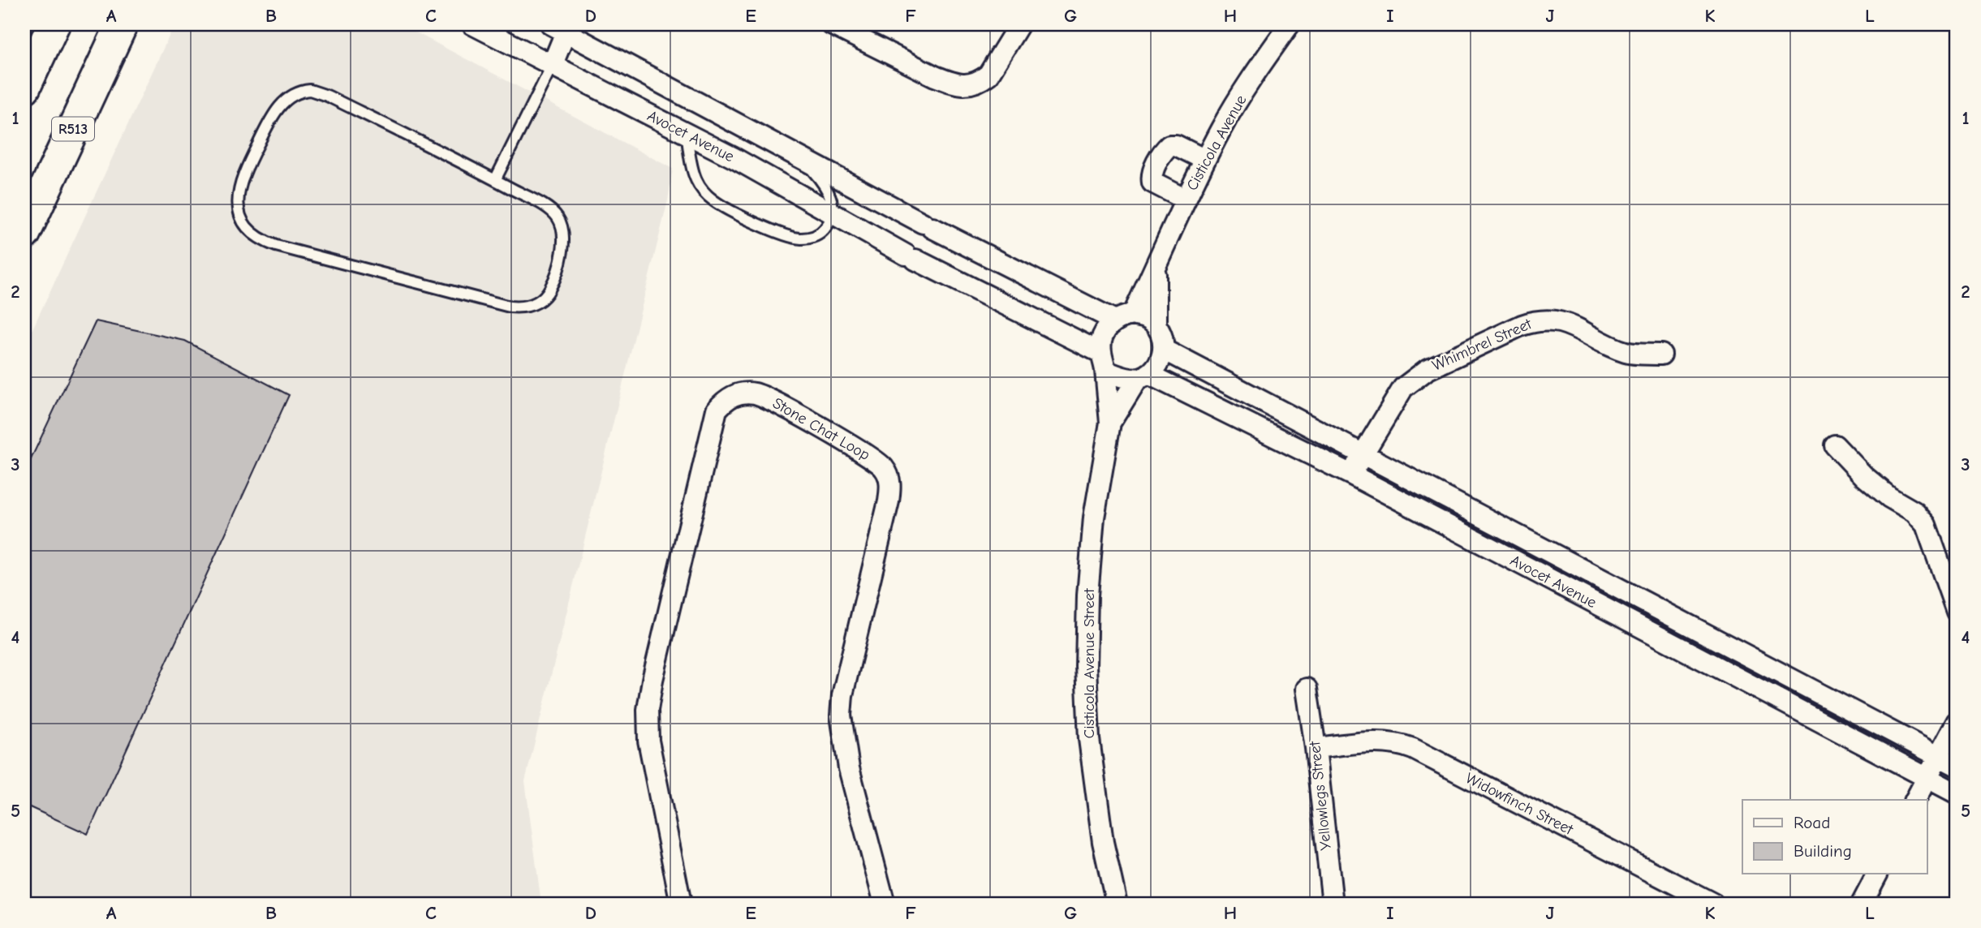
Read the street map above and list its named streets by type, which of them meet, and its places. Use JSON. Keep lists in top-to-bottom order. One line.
{"streets":{"main road":["R513"],"street":["Avocet Avenue","Cisticola Avenue","Whimbrel Street","Stone Chat Loop","Cisticola Avenue Street","Yellowlegs Street","Widowfinch Street"]},"crossings":[["Avocet Avenue","Cisticola Avenue"],["Avocet Avenue","Whimbrel Street"],["Avocet Avenue","Cisticola Avenue Street"],["Cisticola Avenue","Cisticola Avenue Street"],["Yellowlegs Street","Widowfinch Street"]],"legend":["Road","Building"],"grid":{"columns":["A","B","C","D","E","F","G","H","I","J","K","L"],"rows":["1","2","3","4","5"]}}
